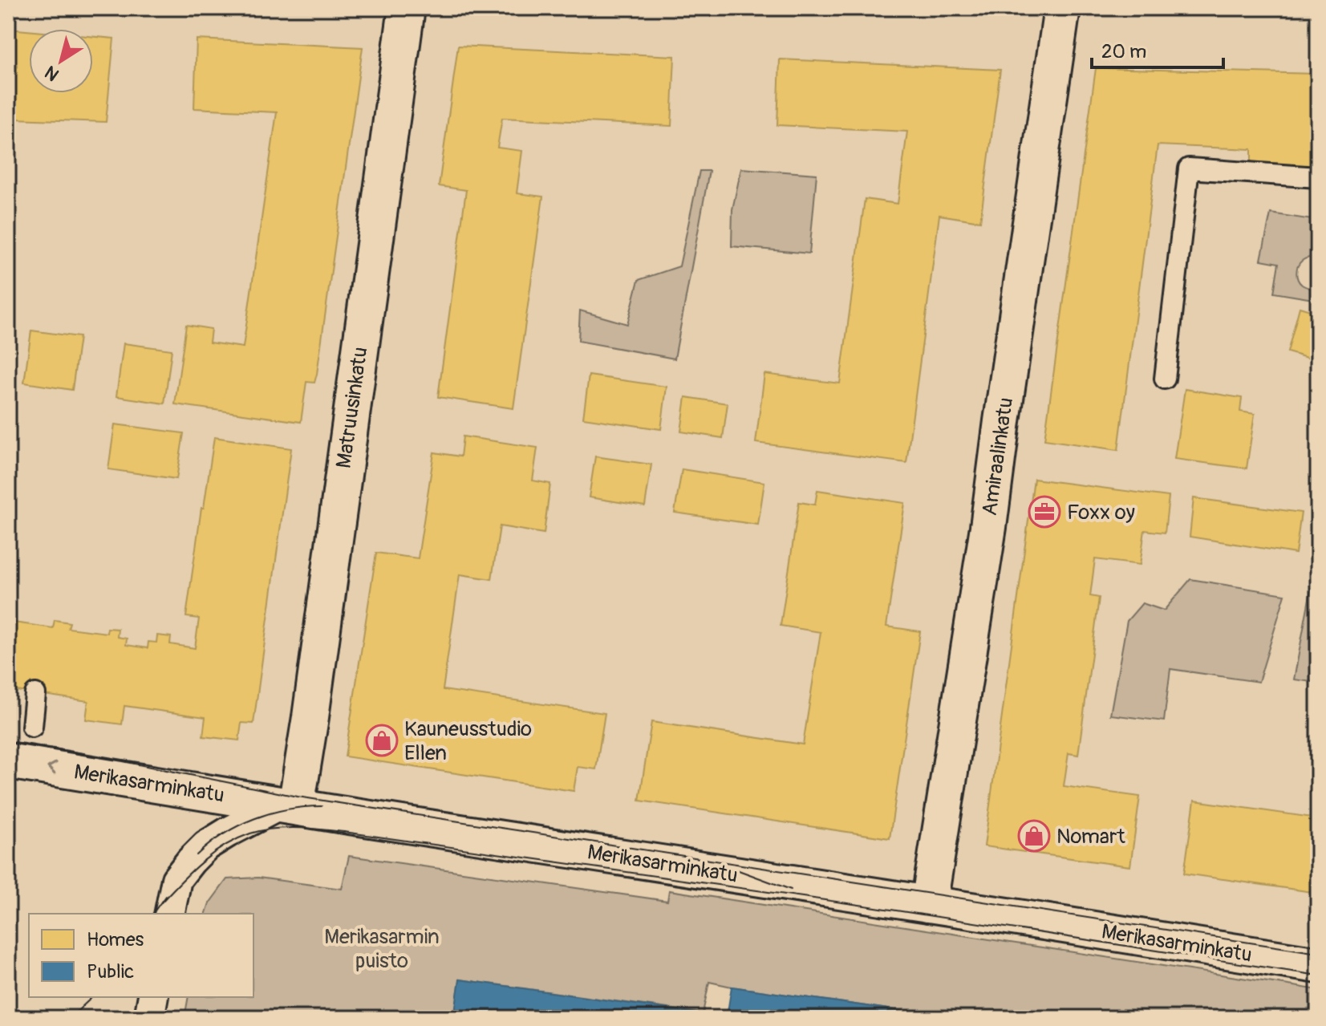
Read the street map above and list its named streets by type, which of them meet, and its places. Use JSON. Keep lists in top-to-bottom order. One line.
{"streets":{"street":["Matruusinkatu","Amiraalinkatu","Merikasarminkatu"]},"crossings":[["Matruusinkatu","Merikasarminkatu"],["Amiraalinkatu","Merikasarminkatu"]],"parks":["Merikasarmin puisto"],"places":{"office":["Foxx oy"],"shop":["Kauneusstudio Ellen","Nomart"]},"legend":["Homes","Public"],"scale_bar":"20 m","north":"bottom left"}
